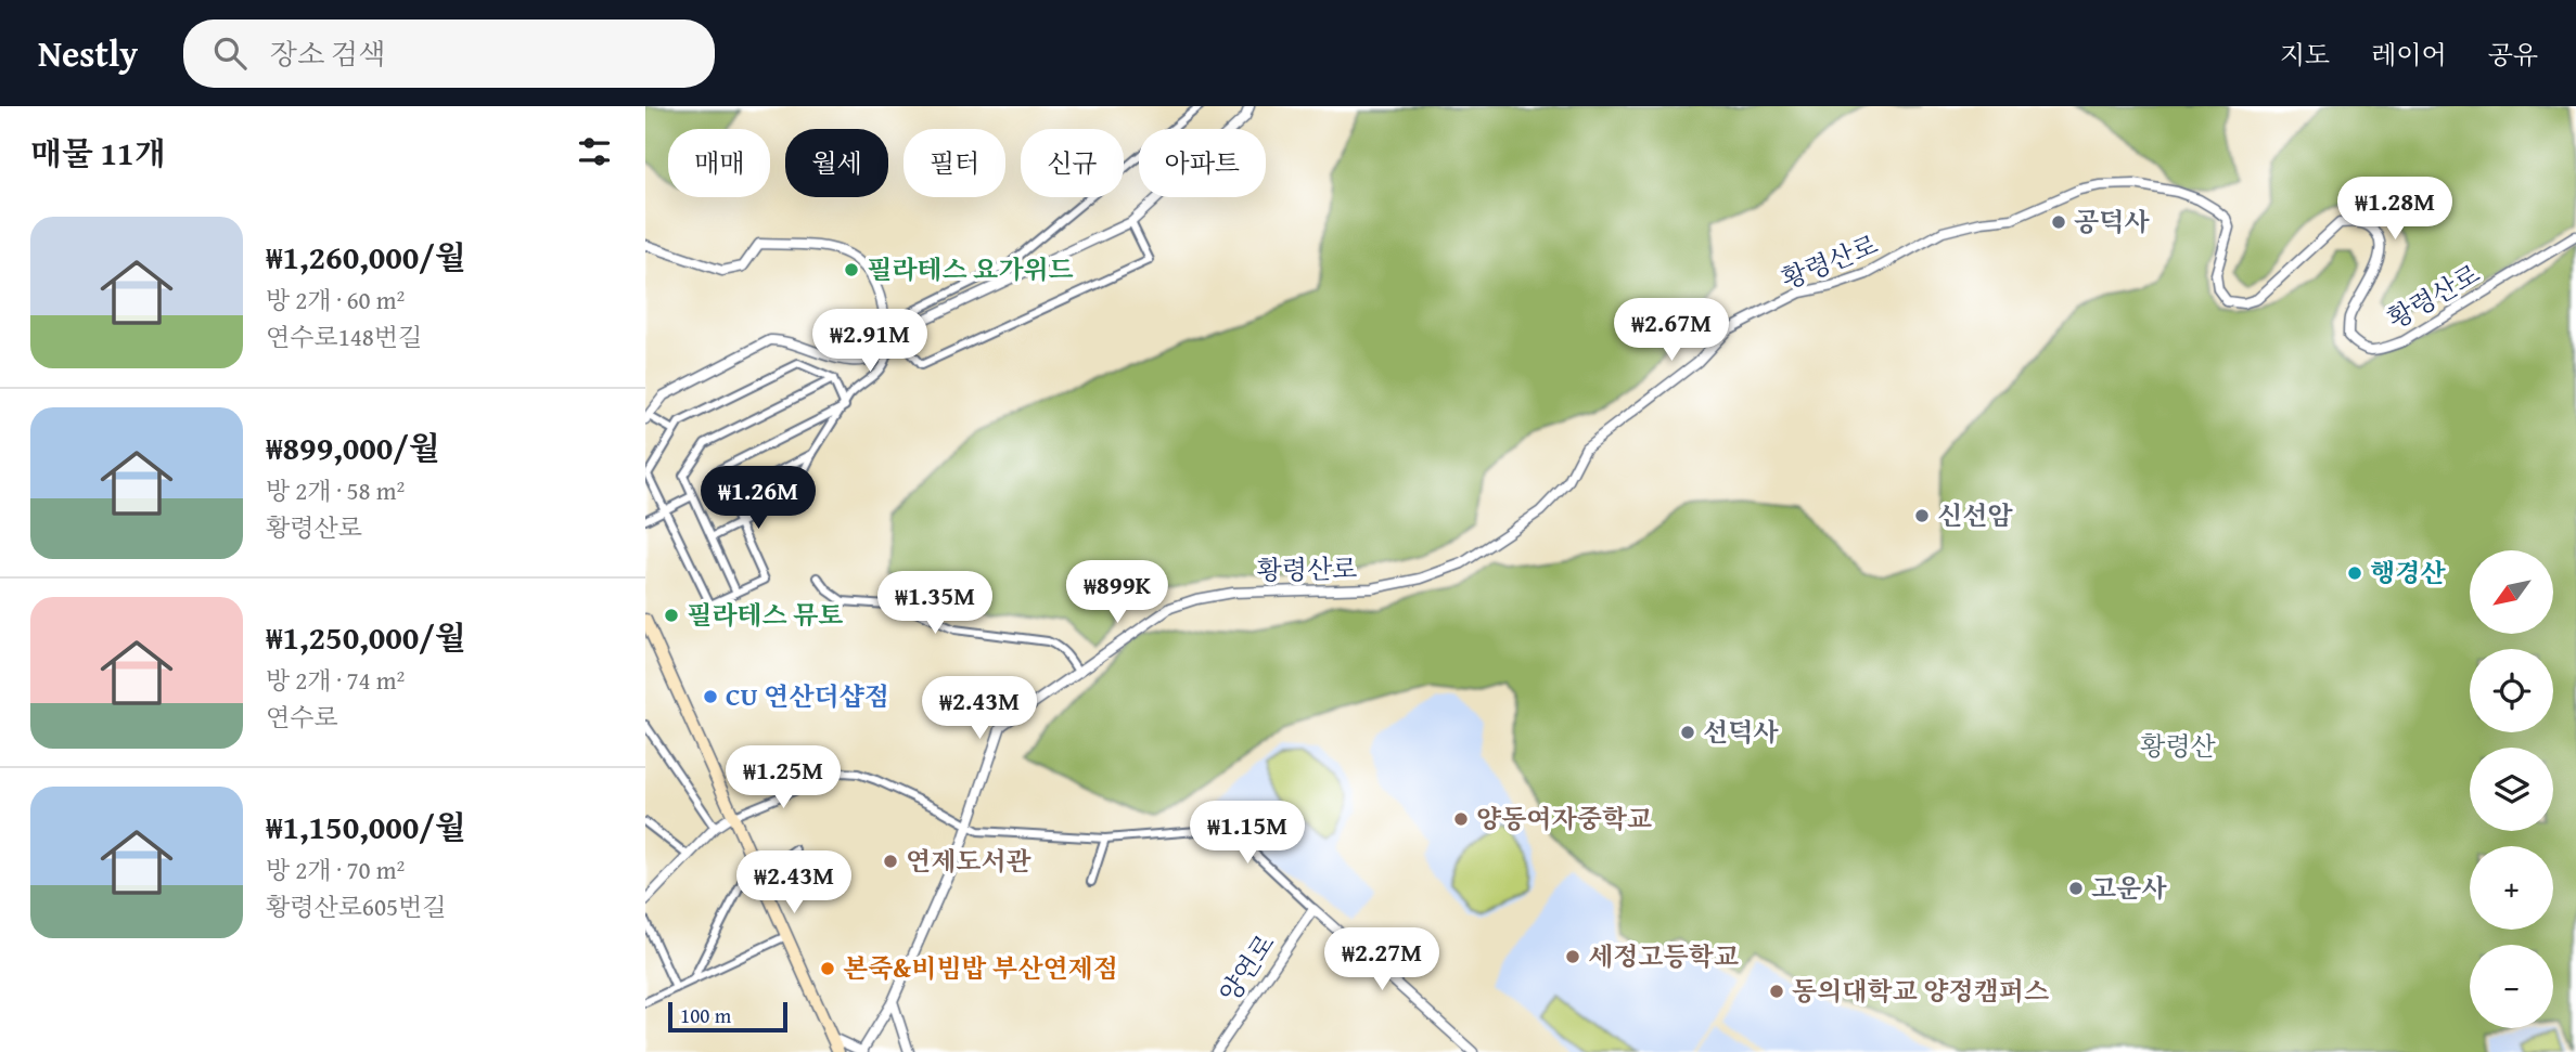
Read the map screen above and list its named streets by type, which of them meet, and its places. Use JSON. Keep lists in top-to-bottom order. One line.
{"streets":{"street":["황령산로","양연로"]},"parks":["황령산"],"places":["공덕사","필라테스 요가위드","신선암","행경산","필라테스 뮤토","CU 연산더샵점","선덕사","양동여자중학교","연제도서관","고운사","세정고등학교","본죽&비빔밥 부산연제점","동의대학교 양정캠퍼스"],"scale_bar":"100 m","north":"bottom left","page":{"header":"Nestly","search":"장소 검색","nav":["지도","레이어","공유"],"heading":"매물 11개","chip":["매매","월세","필터","신규","아파트"],"price":["₩1.28M","₩2.67M","₩2.91M","₩1.26M","₩899K","₩1.35M","₩2.43M","₩1.25M","₩1.15M","₩2.43M","₩2.27M"],"list":[{"name":"₩1,260,000/월","note":"방 2개 · 60 m² · 연수로148번길"},{"name":"₩899,000/월","note":"방 2개 · 58 m² · 황령산로"},{"name":"₩1,250,000/월","note":"방 2개 · 74 m² · 연수로"},{"name":"₩1,150,000/월","note":"방 2개 · 70 m² · 황령산로605번길"}],"map_buttons":["+","−"],"scale":"100 m"}}
